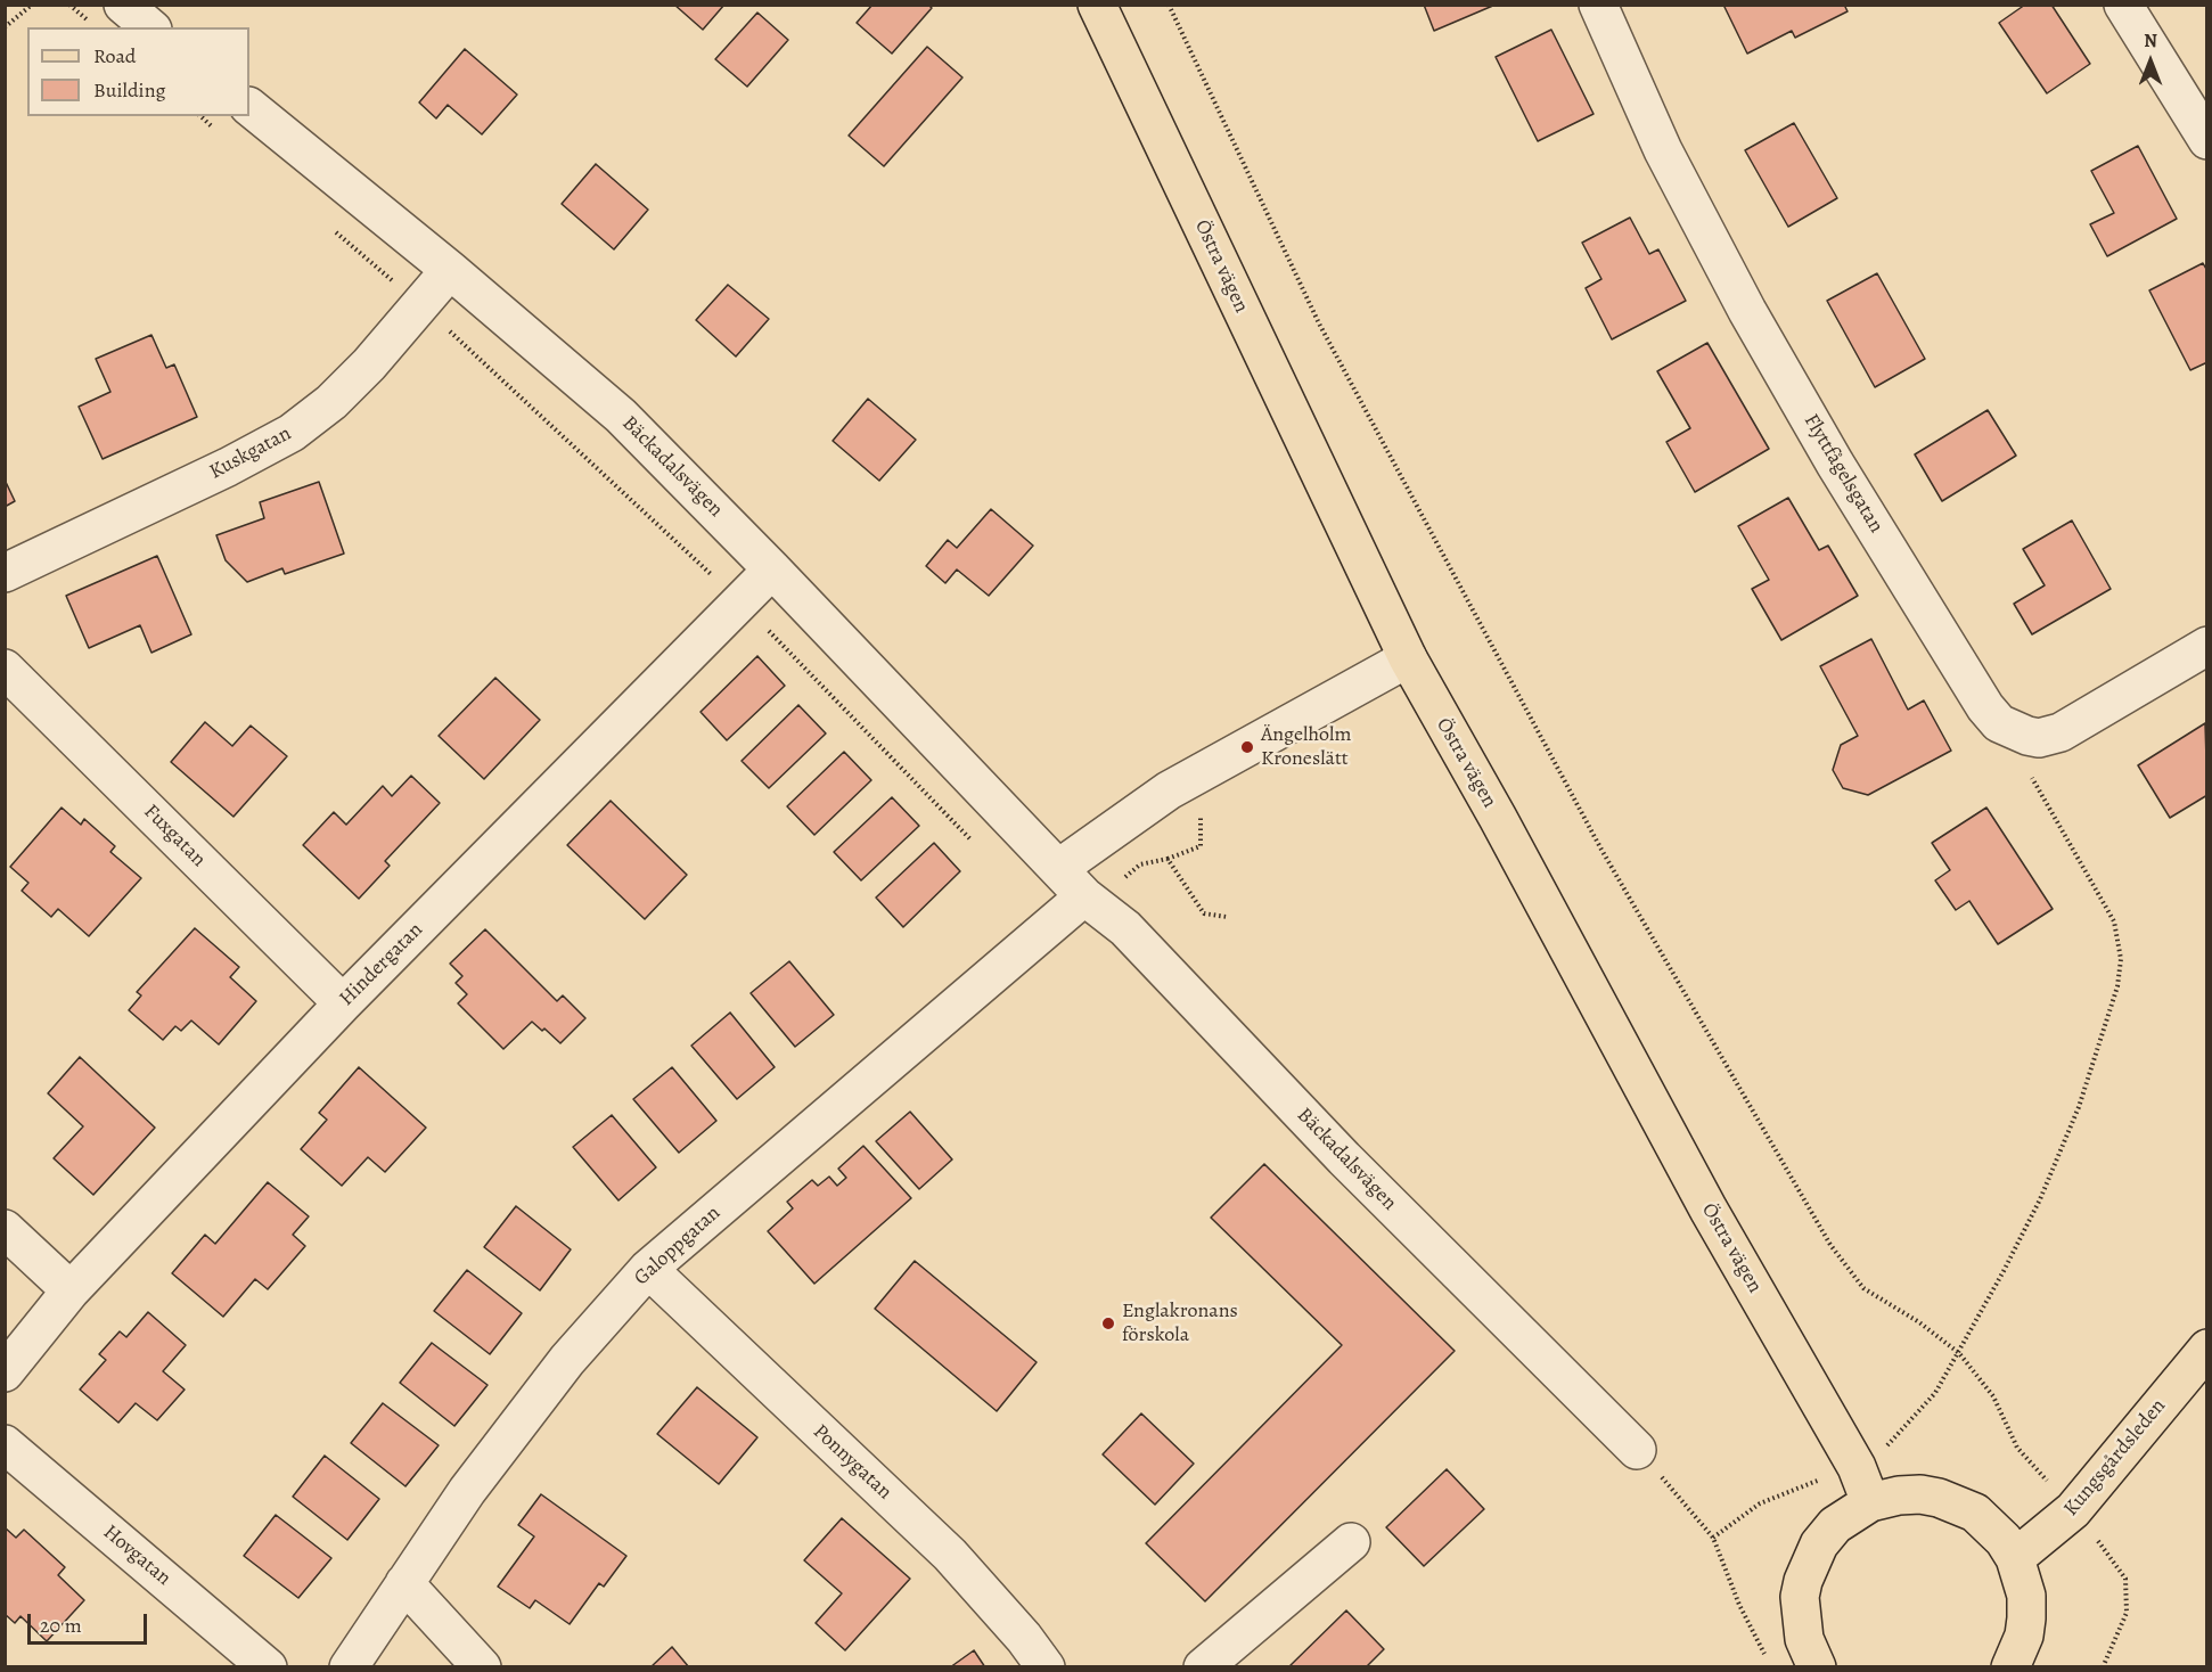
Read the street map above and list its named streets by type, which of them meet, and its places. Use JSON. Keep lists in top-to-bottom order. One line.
{"streets":{"main road":["Östra vägen","Kungsgårdsleden"],"street":["Kuskgatan","Bäckadalsvägen","Flyttfågelsgatan","Fuxgatan","Hindergatan","Galoppgatan","Ponnygatan","Hovgatan"]},"crossings":[["Kuskgatan","Bäckadalsvägen"],["Bäckadalsvägen","Hindergatan"],["Bäckadalsvägen","Galoppgatan"],["Fuxgatan","Hindergatan"],["Galoppgatan","Ponnygatan"]],"places":["Ängelholm Kroneslätt","Englakronans förskola"],"legend":["Road","Building"],"scale_bar":"20 m","north":"top"}
